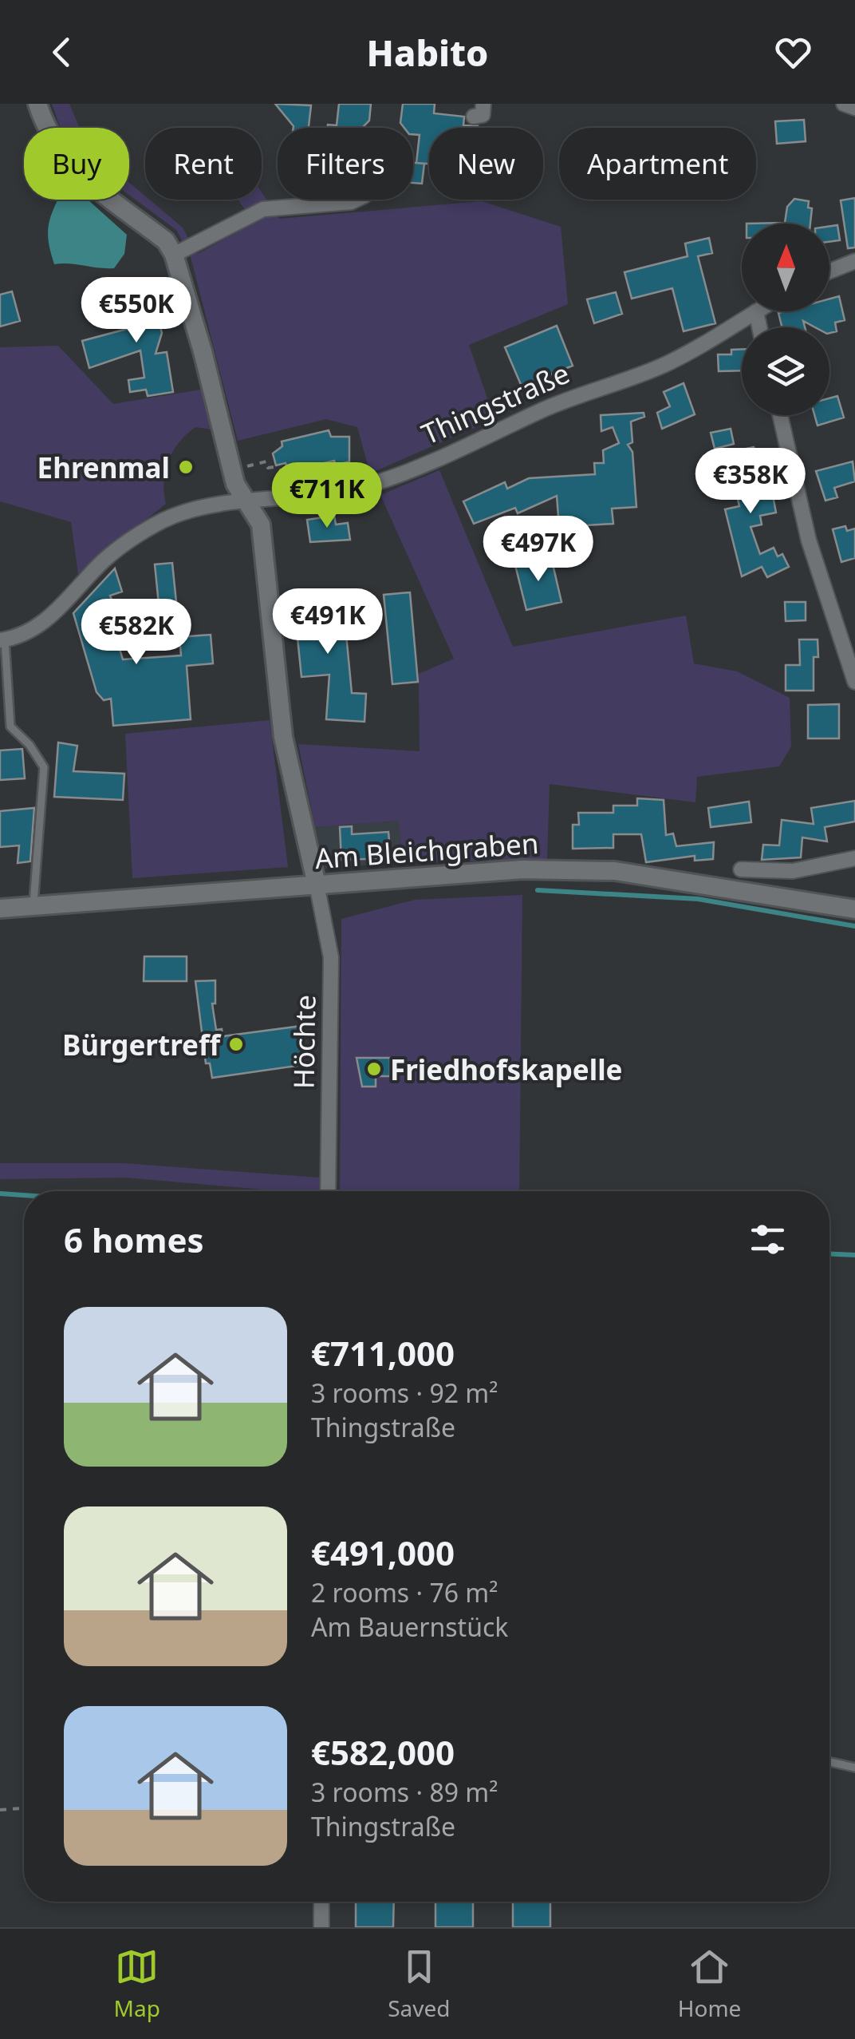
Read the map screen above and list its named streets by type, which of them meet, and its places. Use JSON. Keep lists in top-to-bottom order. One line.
{"streets":{"street":["Thingstraße","Am Bleichgraben","Höchte"]},"crossings":[["Am Bleichgraben","Höchte"]],"places":["Ehrenmal","Bürgertreff","Friedhofskapelle"],"north":"top","page":{"header":"Habito","chip":["Buy","Rent","Filters","New","Apartment"],"price":["€550K","€358K","€711K","€497K","€491K","€582K"],"heading":"6 homes","list":[{"name":"€711,000","note":"3 rooms · 92 m² · Thingstraße"},{"name":"€491,000","note":"2 rooms · 76 m² · Am Bauernstück"},{"name":"€582,000","note":"3 rooms · 89 m² · Thingstraße"}],"tabs":["Map","Saved","Home"]}}
